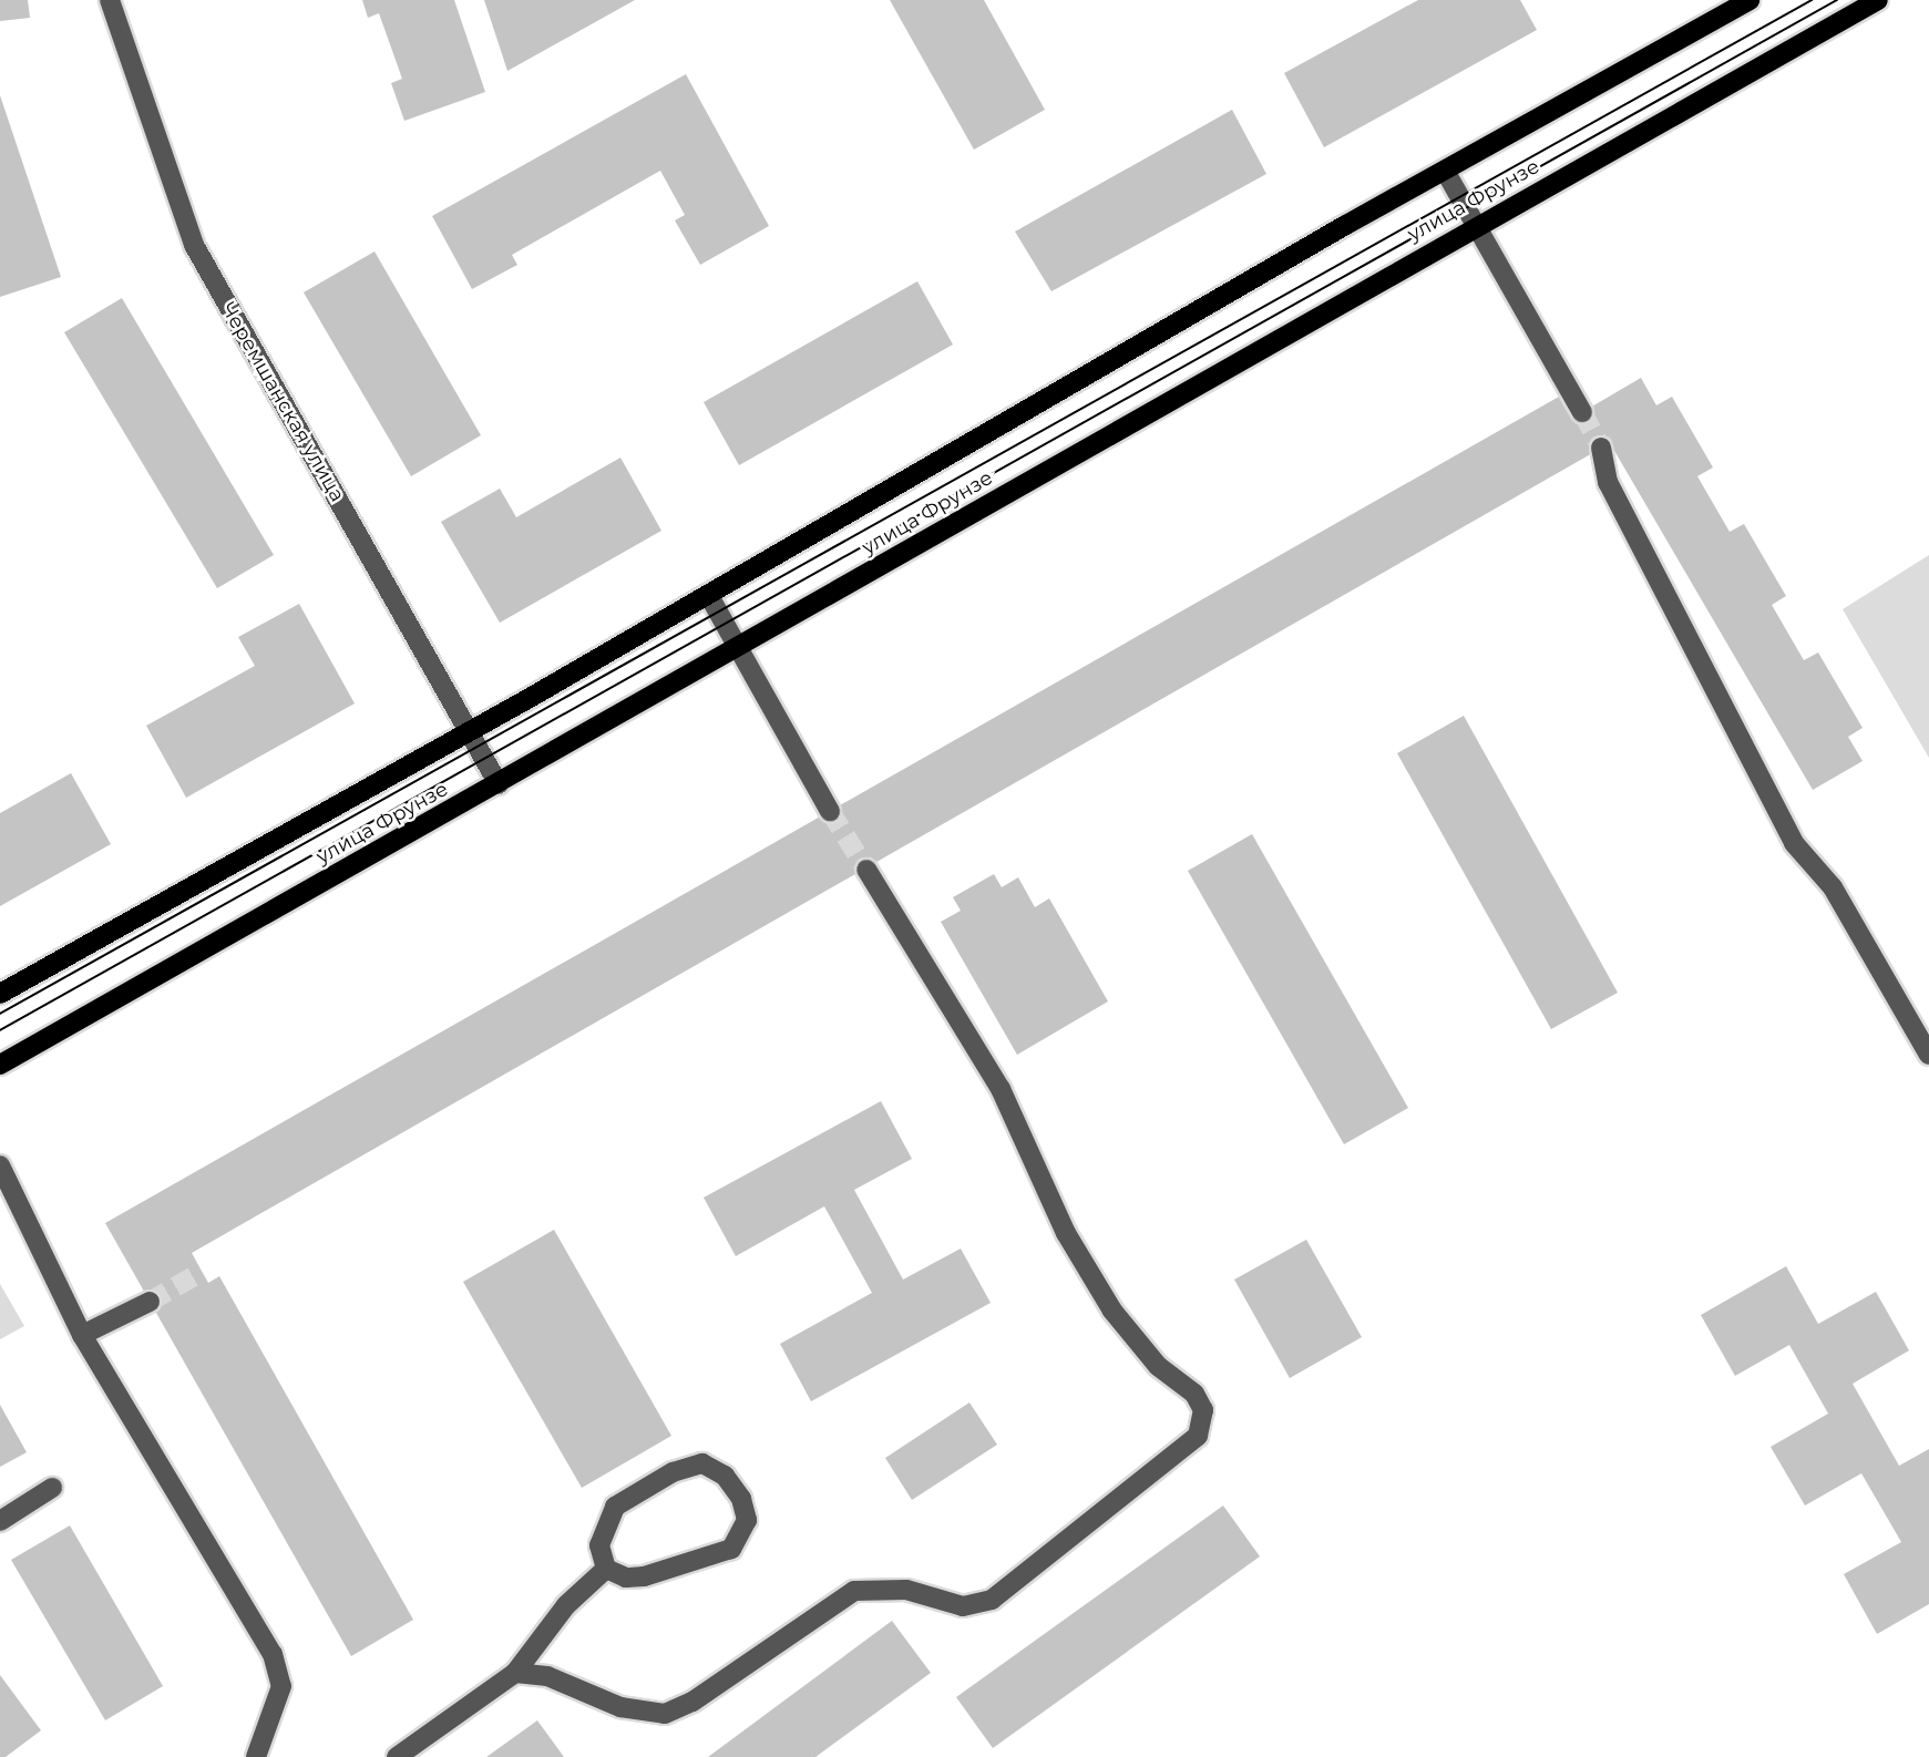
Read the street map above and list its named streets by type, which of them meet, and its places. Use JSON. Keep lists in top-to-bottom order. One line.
{"streets":{"main road":["улица Фрунзе"],"street":["Черемшанская улица"]},"crossings":[["улица Фрунзе","Черемшанская улица"]]}
